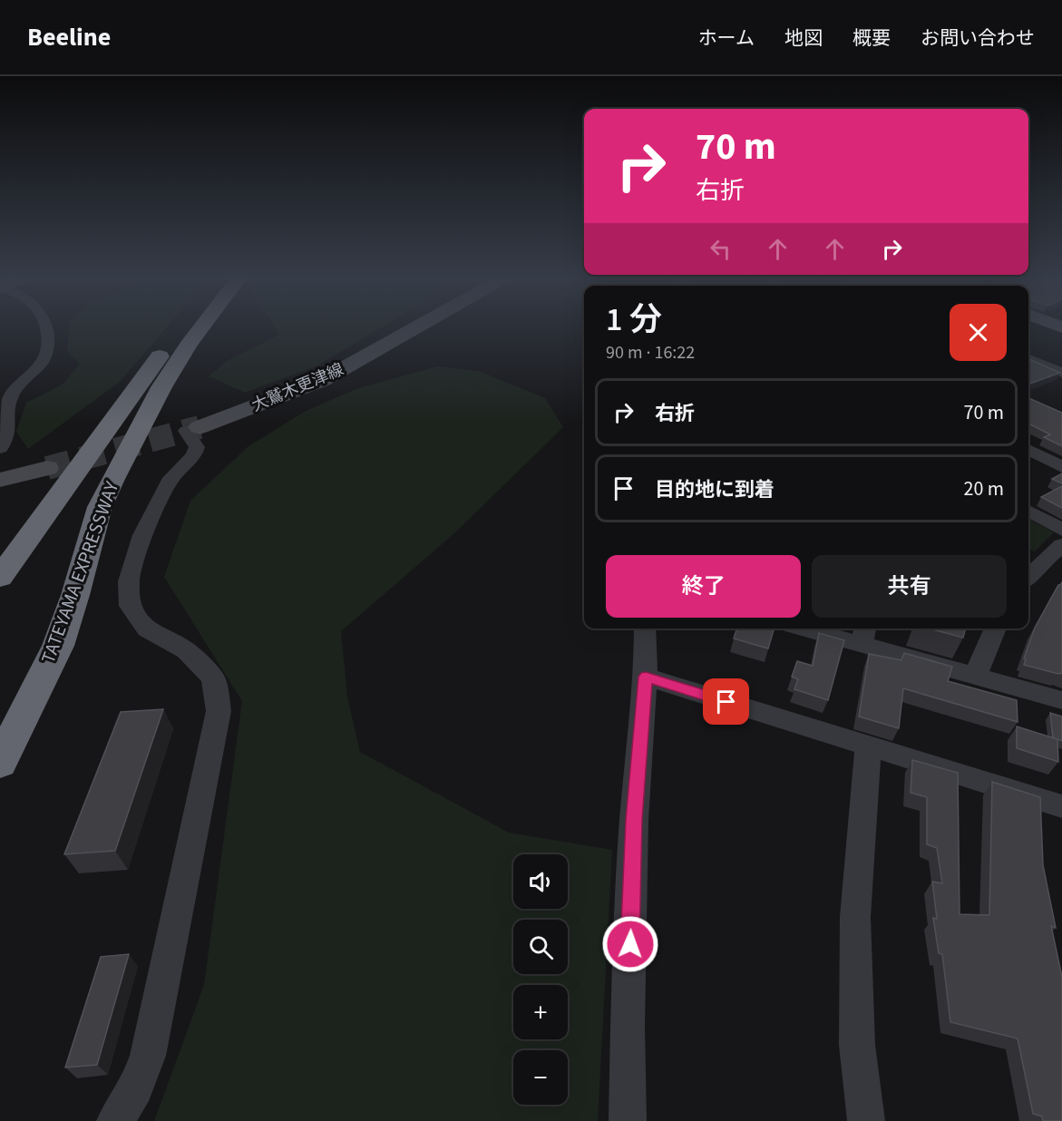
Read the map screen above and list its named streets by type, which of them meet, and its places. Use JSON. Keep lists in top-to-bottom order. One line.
{"streets":{"highway":["TATEYAMA EXPRESSWAY"],"main road":["大鷲木更津線"]},"page":{"header":"Beeline","nav":["ホーム","地図","概要","お問い合わせ"],"turn":["70 m","右折"],"heading":["1 分","90 m · 16:22"],"list":[{"name":"右折","value":"70 m"},{"name":"目的地に到着","value":"20 m"}],"buttons":["終了","共有"],"map_buttons":["+","−"]}}
